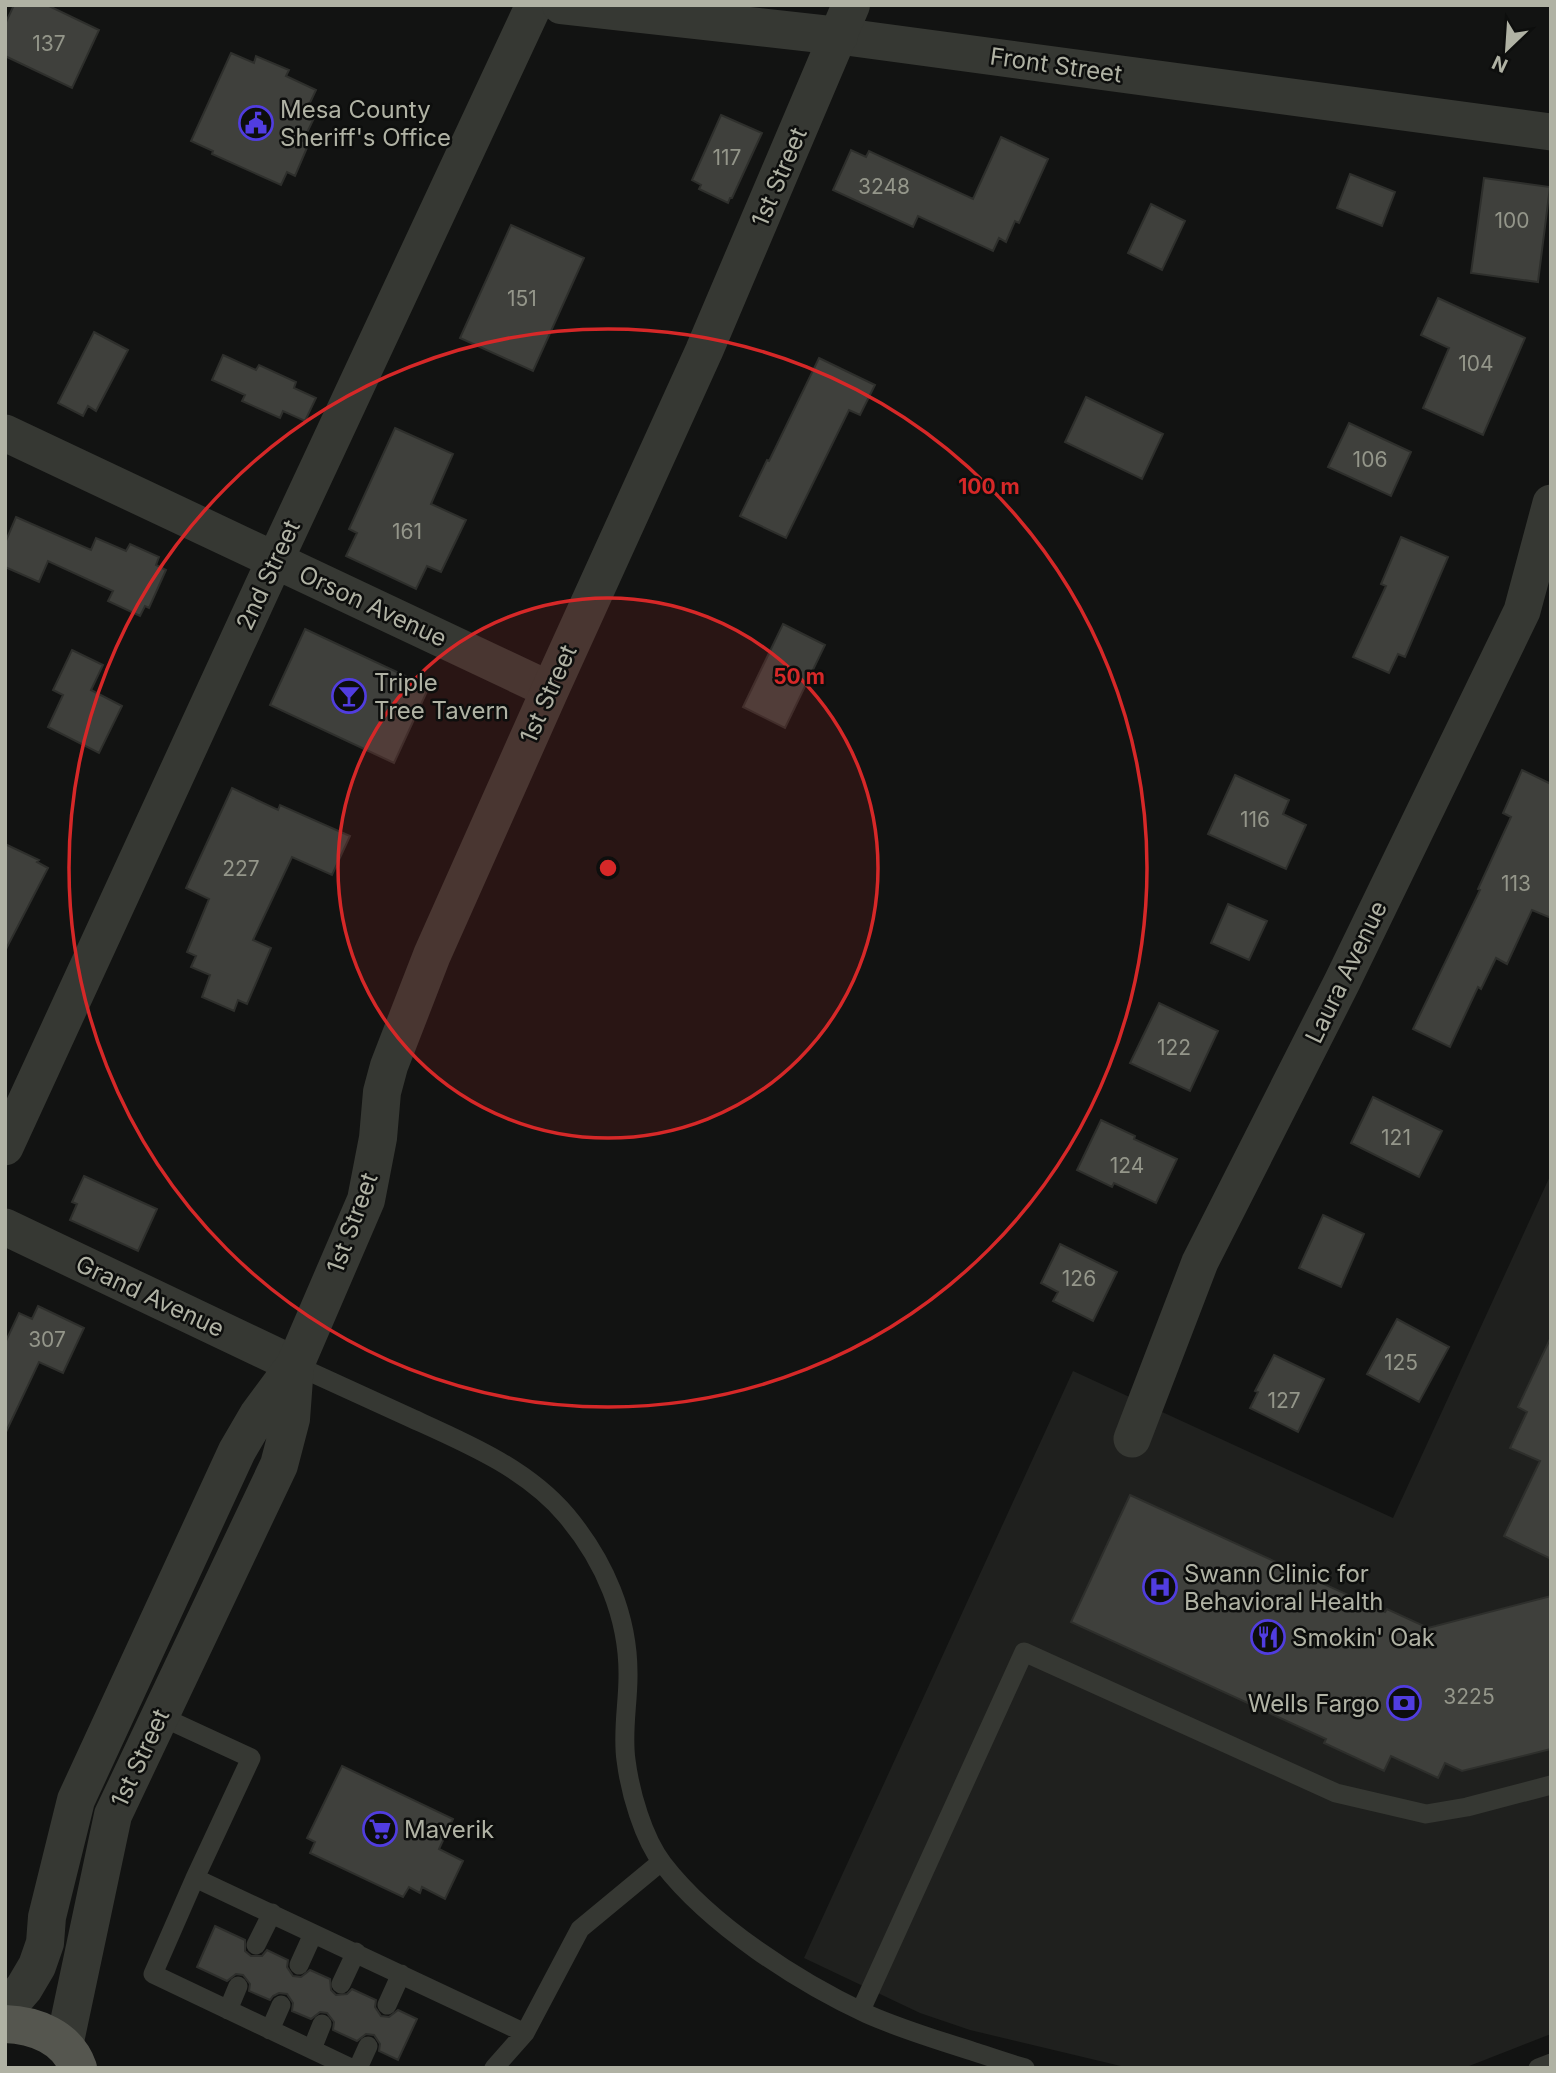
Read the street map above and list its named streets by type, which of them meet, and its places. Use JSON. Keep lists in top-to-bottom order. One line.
{"streets":{"street":["Front Street","1st Street","2nd Street","Orson Avenue","Laura Avenue","Grand Avenue"]},"crossings":[["Front Street","1st Street"],["1st Street","Orson Avenue"],["1st Street","Grand Avenue"],["2nd Street","Orson Avenue"]],"places":{"public building":["Mesa County Sheriff's Office"],"bar":["Triple Tree Tavern"],"hospital":["Swann Clinic for Behavioral Health"],"restaurant":["Smokin' Oak"],"bank":["Wells Fargo"],"supermarket":["Maverik"]},"house_numbers":["137","117","3248","100","151","104","106","161","116","227","113","122","121","124","126","307","125","127","3225"],"north":"bottom left","rings":["100 m","50 m"]}
